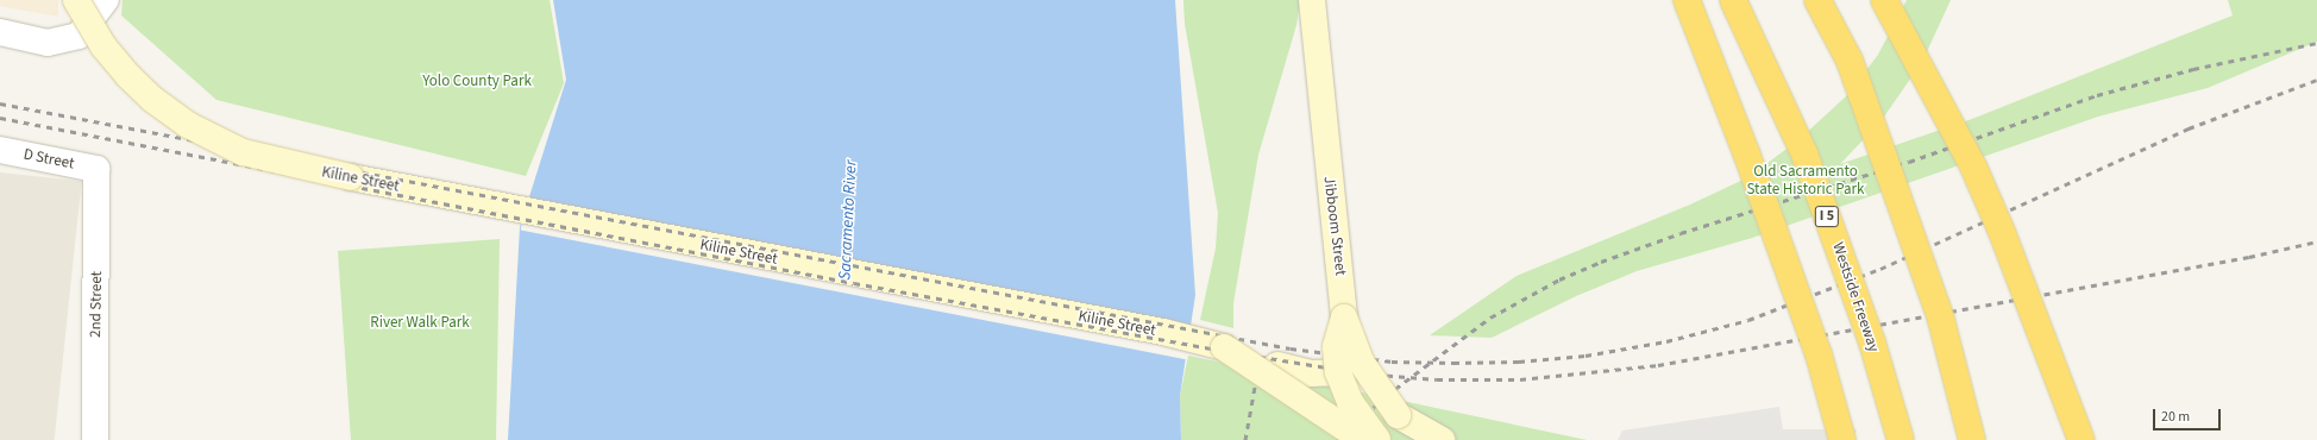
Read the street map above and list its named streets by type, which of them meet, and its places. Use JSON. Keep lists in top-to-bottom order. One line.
{"streets":{"highway":["I 5","Westside Freeway"],"main road":["Kiline Street","Jibboom Street"],"street":["D Street","2nd Street"]},"crossings":[["D Street","2nd Street"],["Kiline Street","Jibboom Street"]],"water":["Sacramento River"],"parks":["Yolo County Park","Old Sacramento State Historic Park","River Walk Park"],"scale_bar":"20 m"}
